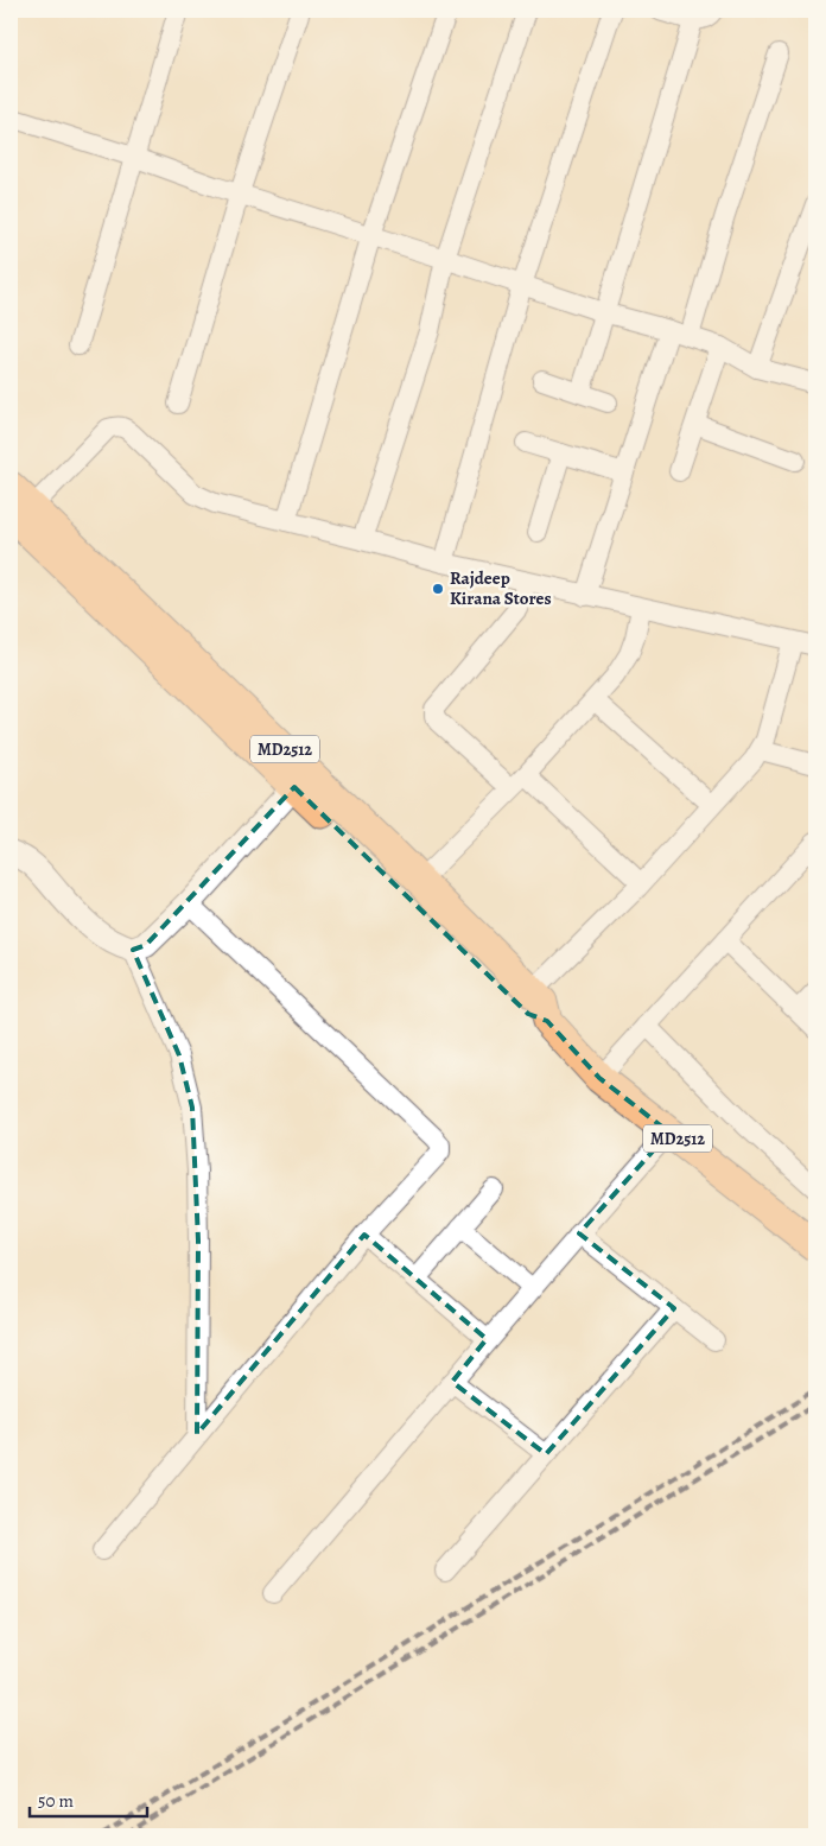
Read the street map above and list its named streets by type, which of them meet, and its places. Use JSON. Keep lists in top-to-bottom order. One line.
{"streets":{"main road":["MD2512"]},"places":["Rajdeep Kirana Stores"],"scale_bar":"50 m"}
